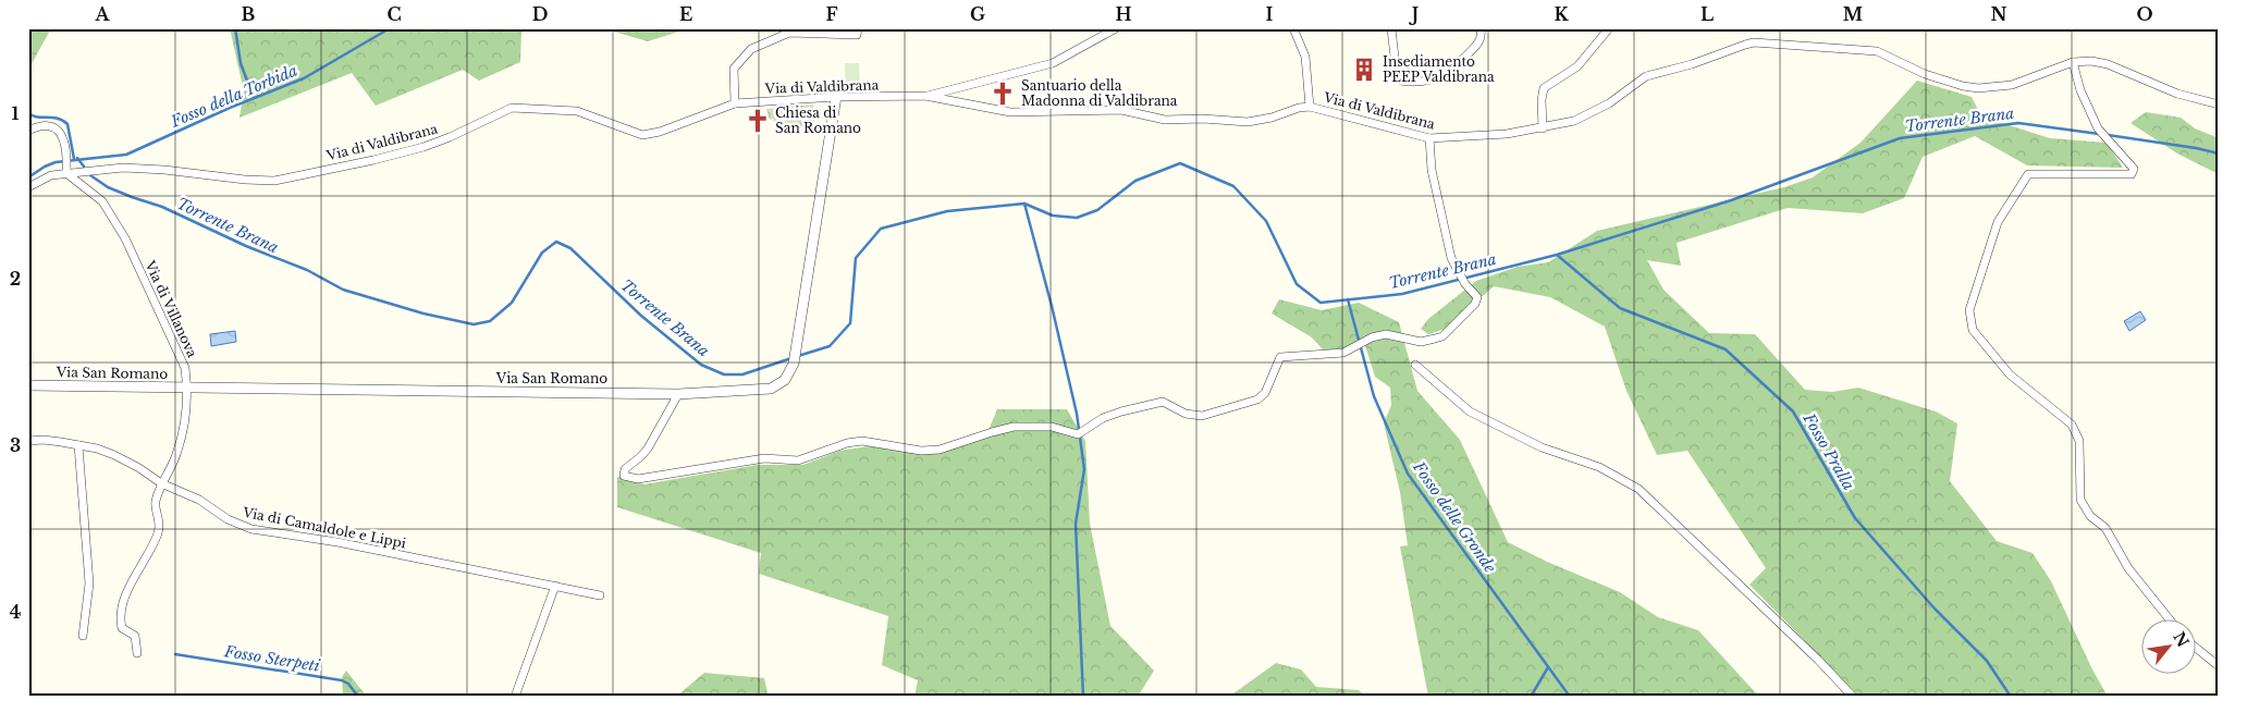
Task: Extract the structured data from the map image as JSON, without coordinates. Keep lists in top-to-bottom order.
{
  "streets": {
    "street": [
      "Via di Valdibrana",
      "Via di Villanova",
      "Via San Romano",
      "Via di Camaldole e Lippi"
    ]
  },
  "crossings": [
    ["Via di Valdibrana", "Via di Villanova"],
    ["Via di Valdibrana", "Via San Romano"],
    ["Via di Villanova", "Via San Romano"],
    ["Via di Villanova", "Via di Camaldole e Lippi"]
  ],
  "water": [
    "Fosso della Torbida",
    "Torrente Brana",
    "Fosso Pralla",
    "Fosso delle Gronde",
    "Fosso Sterpeti"
  ],
  "places": {
    "building": ["Insediamento PEEP Valdibrana"],
    "church": ["Santuario della Madonna di Valdibrana", "Chiesa di San Romano"]
  },
  "north": "top right",
  "grid": {
    "columns": [
      "A",
      "B",
      "C",
      "D",
      "E",
      "F",
      "G",
      "H",
      "I",
      "J",
      "K",
      "L",
      "M",
      "N",
      "O"
    ],
    "rows": [
      "1",
      "2",
      "3",
      "4"
    ]
  }
}
